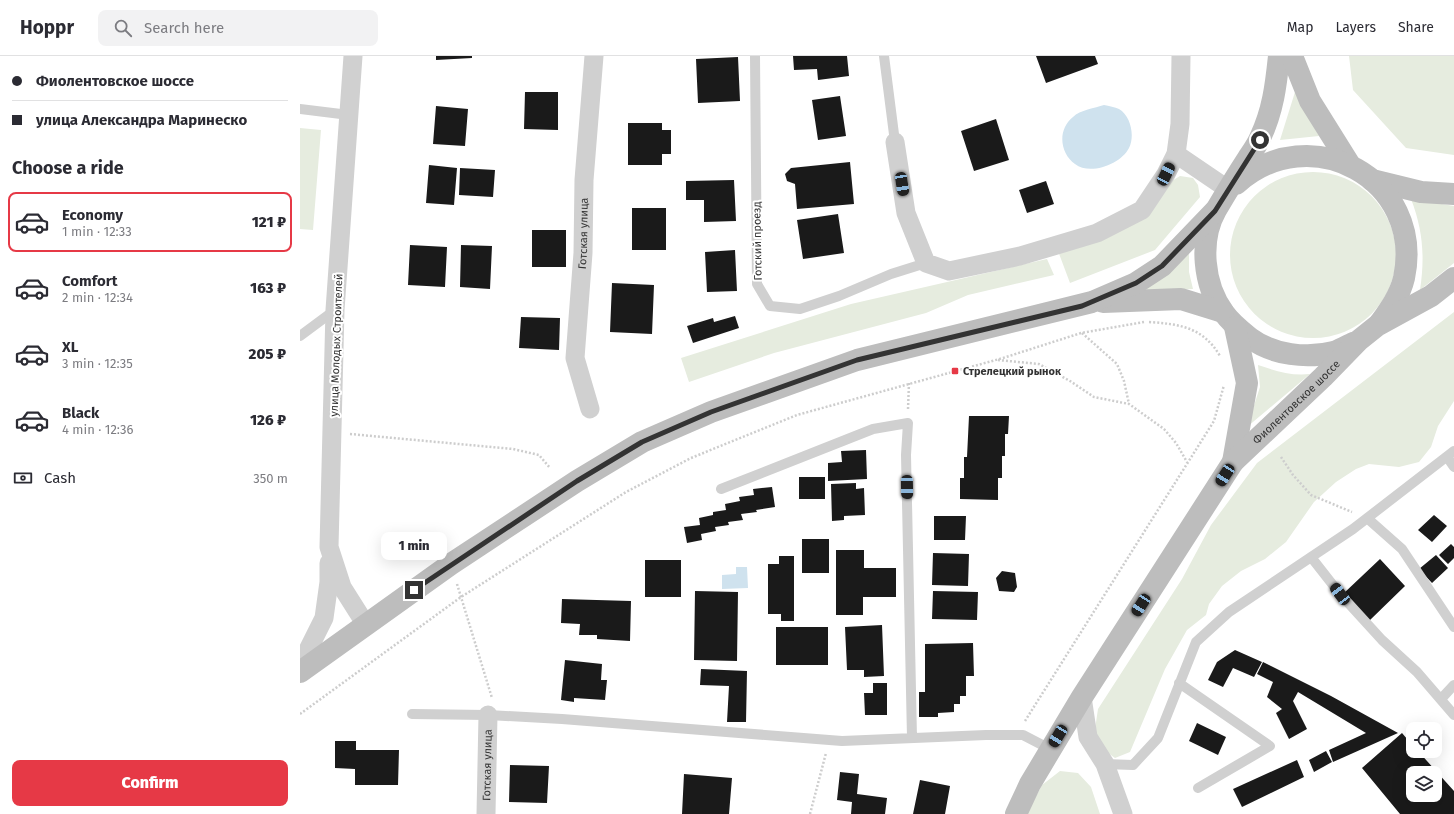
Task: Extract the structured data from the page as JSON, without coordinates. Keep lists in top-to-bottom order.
{
  "streets": {
    "main road": ["Фиолентовское шоссе"],
    "street": ["Готская улица", "улица Молодых Строителей"],
    "lane": ["Готский проезд"]
  },
  "places": {
    "transit": ["Стрелецкий рынок"]
  },
  "page": {
    "header": "Hoppr",
    "search": "Search here",
    "nav": ["Map", "Layers", "Share"],
    "banner": ["Фиолентовское шоссе", "улица Александра Маринеско"],
    "heading": "Choose a ride",
    "list": [
      {
        "name": "Economy",
        "note": "1 min · 12:33",
        "value": "121 ₽"
      },
      {
        "name": "Comfort",
        "note": "2 min · 12:34",
        "value": "163 ₽"
      },
      {
        "name": "XL",
        "note": "3 min · 12:35",
        "value": "205 ₽"
      },
      {
        "name": "Black",
        "note": "4 min · 12:36",
        "value": "126 ₽"
      }
    ],
    "pay": ["Cash", "350 m"],
    "bubble": "1 min",
    "buttons": "Confirm"
  }
}
